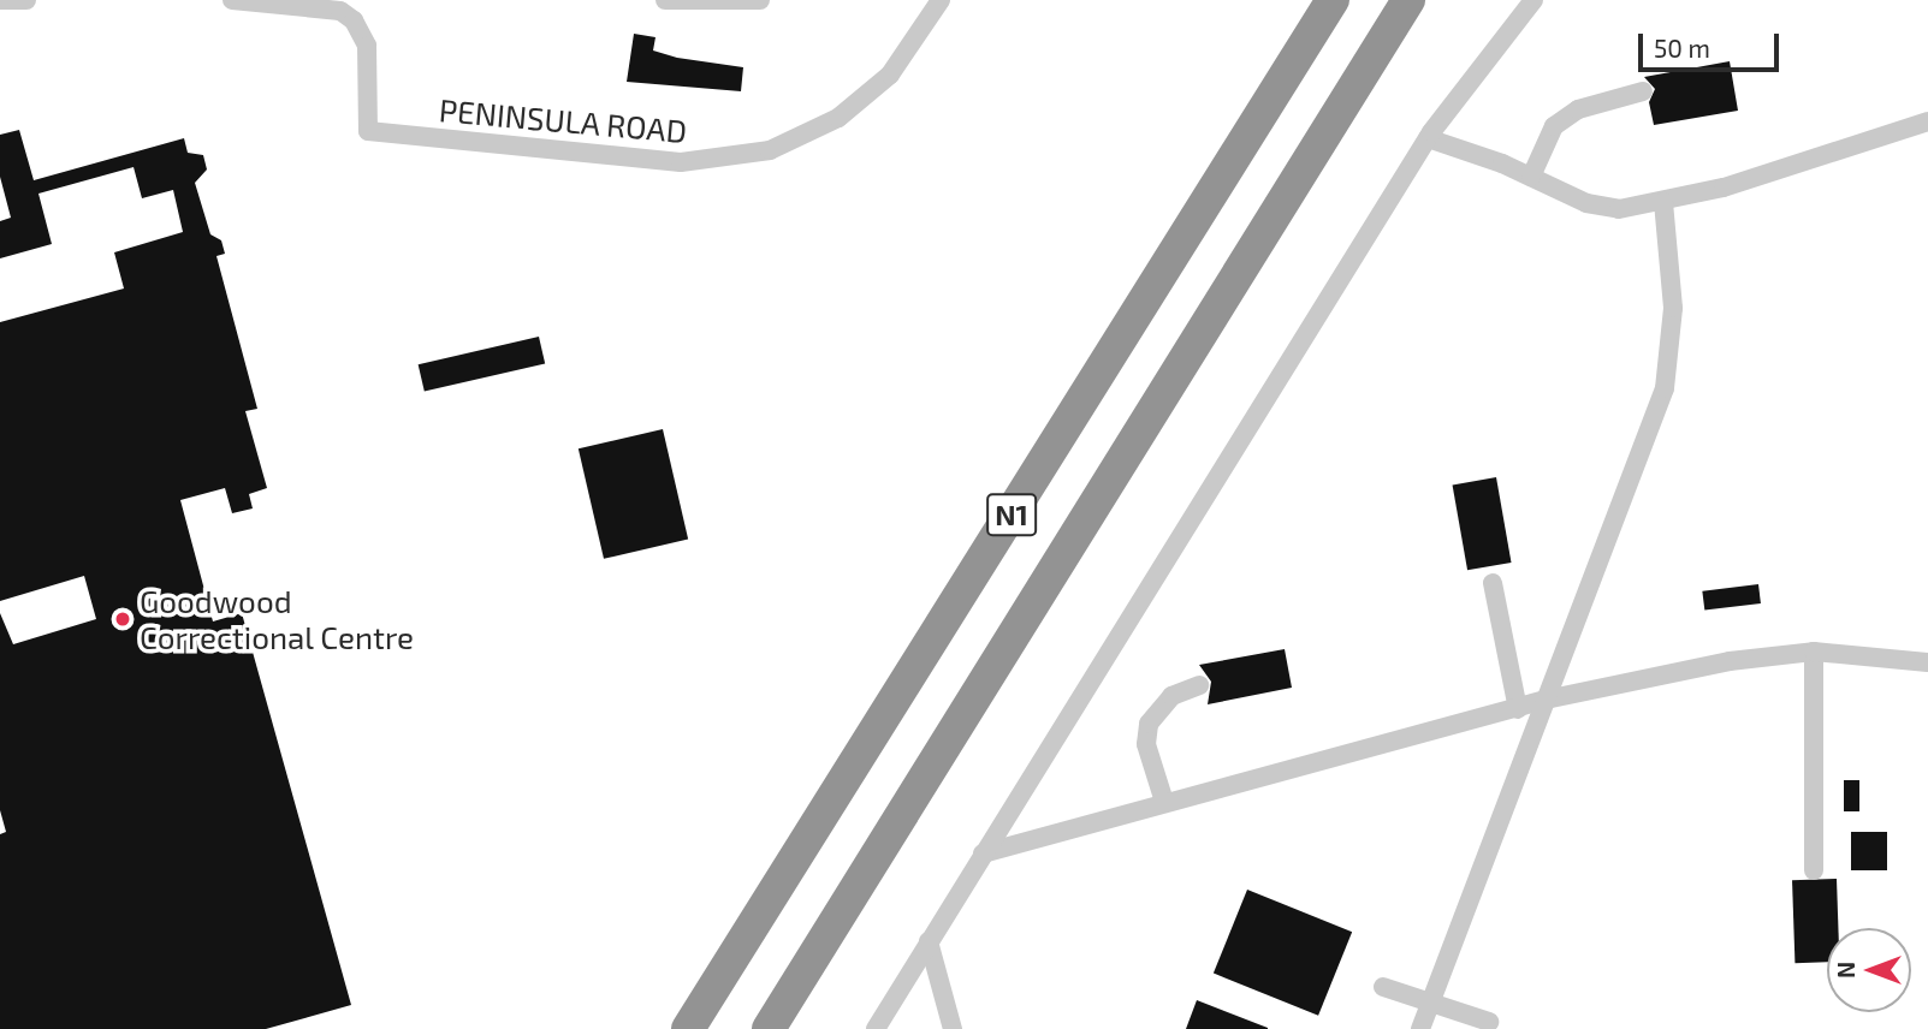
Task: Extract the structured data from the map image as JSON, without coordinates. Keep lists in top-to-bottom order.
{
  "streets": {
    "highway": ["N1"],
    "street": ["PENINSULA ROAD"]
  },
  "places": ["Goodwood Correctional Centre"],
  "scale_bar": "50 m",
  "north": "left"
}
